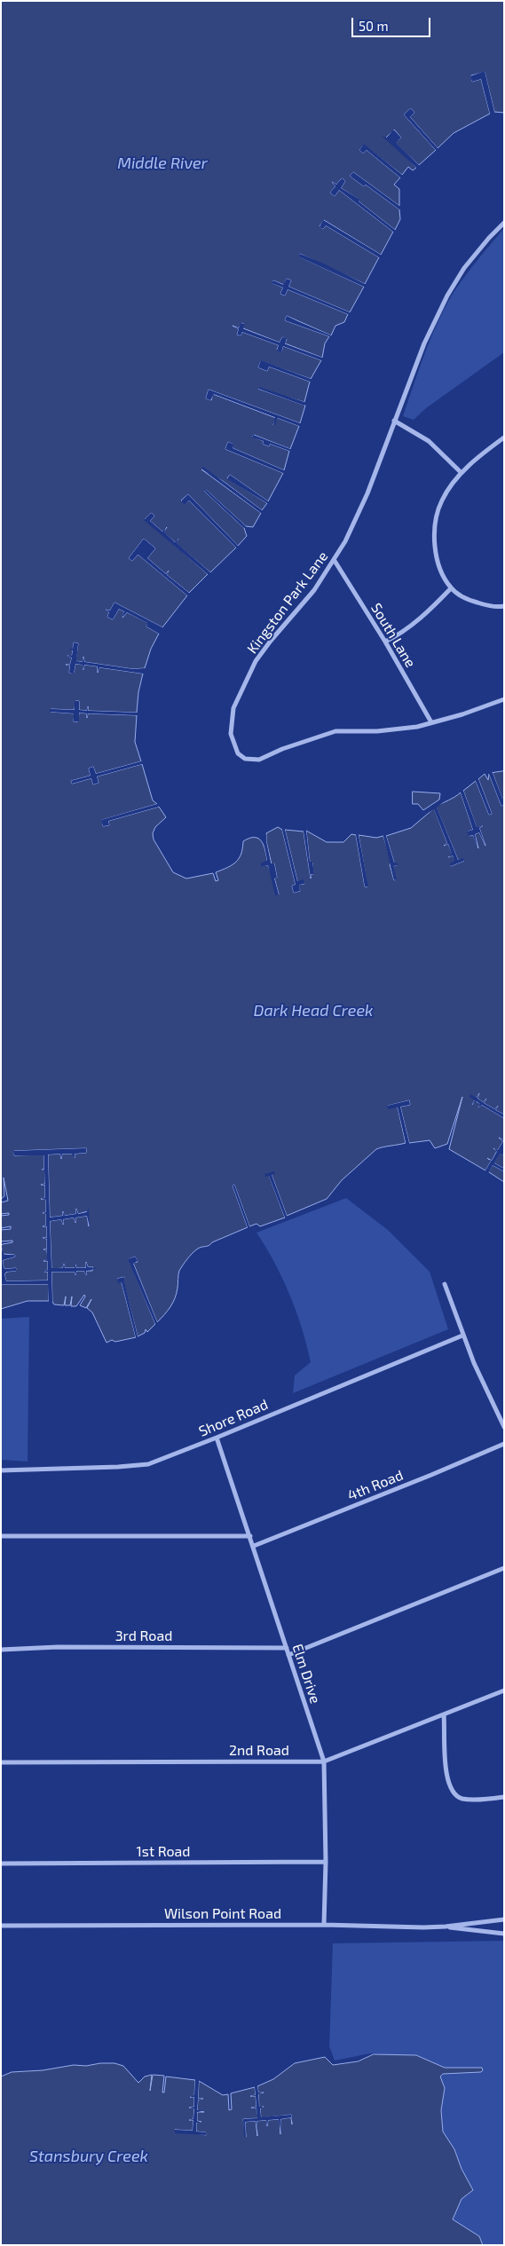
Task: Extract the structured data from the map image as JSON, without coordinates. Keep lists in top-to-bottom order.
{
  "streets": {
    "street": [
      "Kingston Park Lane",
      "South Lane",
      "Shore Road",
      "4th Road",
      "3rd Road",
      "Elm Drive",
      "2nd Road",
      "1st Road",
      "Wilson Point Road"
    ]
  },
  "crossings": [
    ["Kingston Park Lane", "South Lane"],
    ["Shore Road", "Elm Drive"],
    ["4th Road", "Elm Drive"],
    ["3rd Road", "Elm Drive"],
    ["Elm Drive", "2nd Road"],
    ["Elm Drive", "1st Road"],
    ["Elm Drive", "Wilson Point Road"]
  ],
  "water": ["Middle River", "Dark Head Creek", "Stansbury Creek"],
  "scale_bar": "50 m"
}
